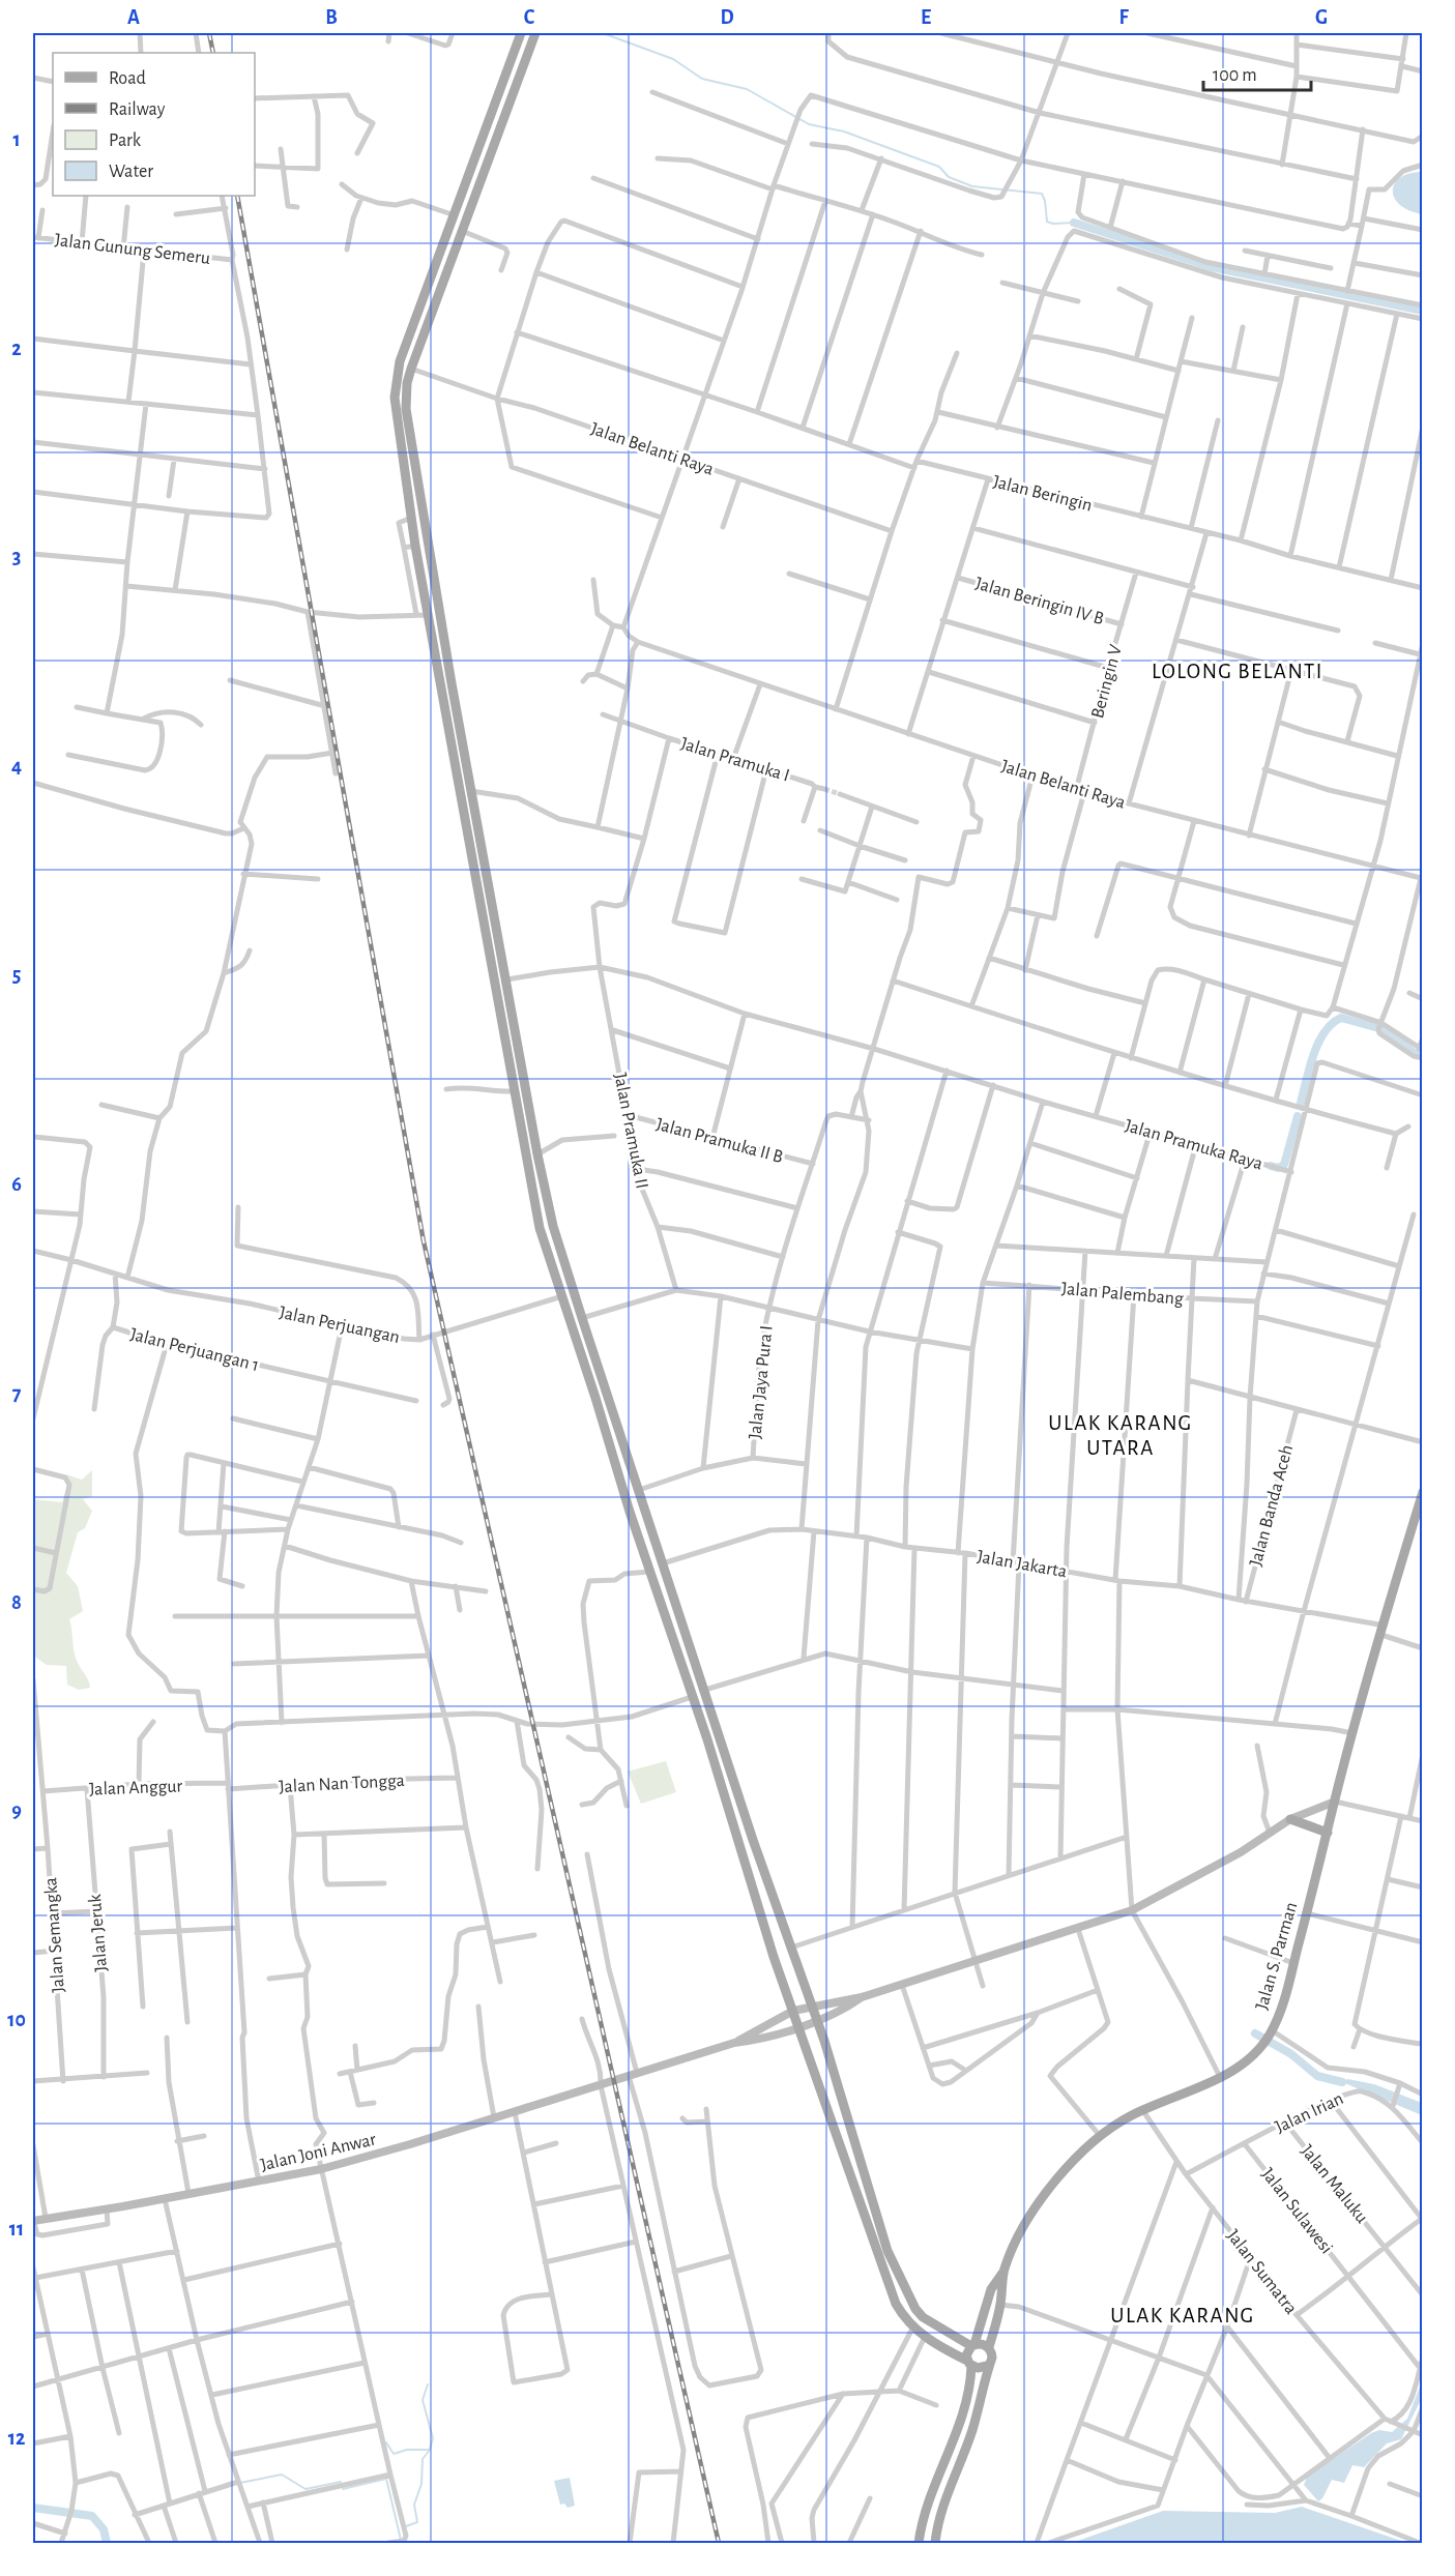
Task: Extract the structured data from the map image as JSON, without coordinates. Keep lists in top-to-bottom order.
{
  "streets": {
    "main road": ["Jalan S. Parman", "Jalan Joni Anwar"],
    "street": [
      "Jalan Gunung Semeru",
      "Jalan Belanti Raya",
      "Jalan Beringin",
      "Jalan Beringin IV B",
      "Beringin V",
      "Jalan Pramuka I",
      "Jalan Pramuka II",
      "Jalan Pramuka II B",
      "Jalan Pramuka Raya",
      "Jalan Palembang",
      "Jalan Perjuangan",
      "Jalan Perjuangan 1",
      "Jalan Jaya Pura I",
      "Jalan Banda Aceh",
      "Jalan Jakarta",
      "Jalan Nan Tongga",
      "Jalan Anggur",
      "Jalan Jeruk",
      "Jalan Semangka",
      "Jalan Irian",
      "Jalan Maluku",
      "Jalan Sulawesi",
      "Jalan Sumatra"
    ]
  },
  "crossings": [
    ["Jalan Belanti Raya", "Beringin V"],
    ["Jalan Beringin IV B", "Beringin V"],
    ["Jalan Pramuka II", "Jalan Pramuka II B"],
    ["Jalan Pramuka II", "Jalan Pramuka Raya"],
    ["Jalan Pramuka II B", "Jalan Jaya Pura I"],
    ["Jalan Palembang", "Jalan Jakarta"],
    ["Jalan Perjuangan", "Jalan Perjuangan 1"],
    ["Jalan Banda Aceh", "Jalan Jakarta"],
    ["Jalan Jakarta", "Jalan S. Parman"],
    ["Jalan Nan Tongga", "Jalan Anggur"],
    ["Jalan Anggur", "Jalan Jeruk"],
    ["Jalan Anggur", "Jalan Semangka"],
    ["Jalan S. Parman", "Jalan Sumatra"],
    ["Jalan Irian", "Jalan Maluku"],
    ["Jalan Irian", "Jalan Sulawesi"],
    ["Jalan Irian", "Jalan Sumatra"]
  ],
  "districts": ["LOLONG BELANTI", "ULAK KARANG UTARA", "ULAK KARANG"],
  "legend": [
    "Road",
    "Railway",
    "Park",
    "Water"
  ],
  "scale_bar": "100 m",
  "grid": {
    "columns": [
      "A",
      "B",
      "C",
      "D",
      "E",
      "F",
      "G"
    ],
    "rows": [
      "1",
      "2",
      "3",
      "4",
      "5",
      "6",
      "7",
      "8",
      "9",
      "10",
      "11",
      "12"
    ]
  }
}
